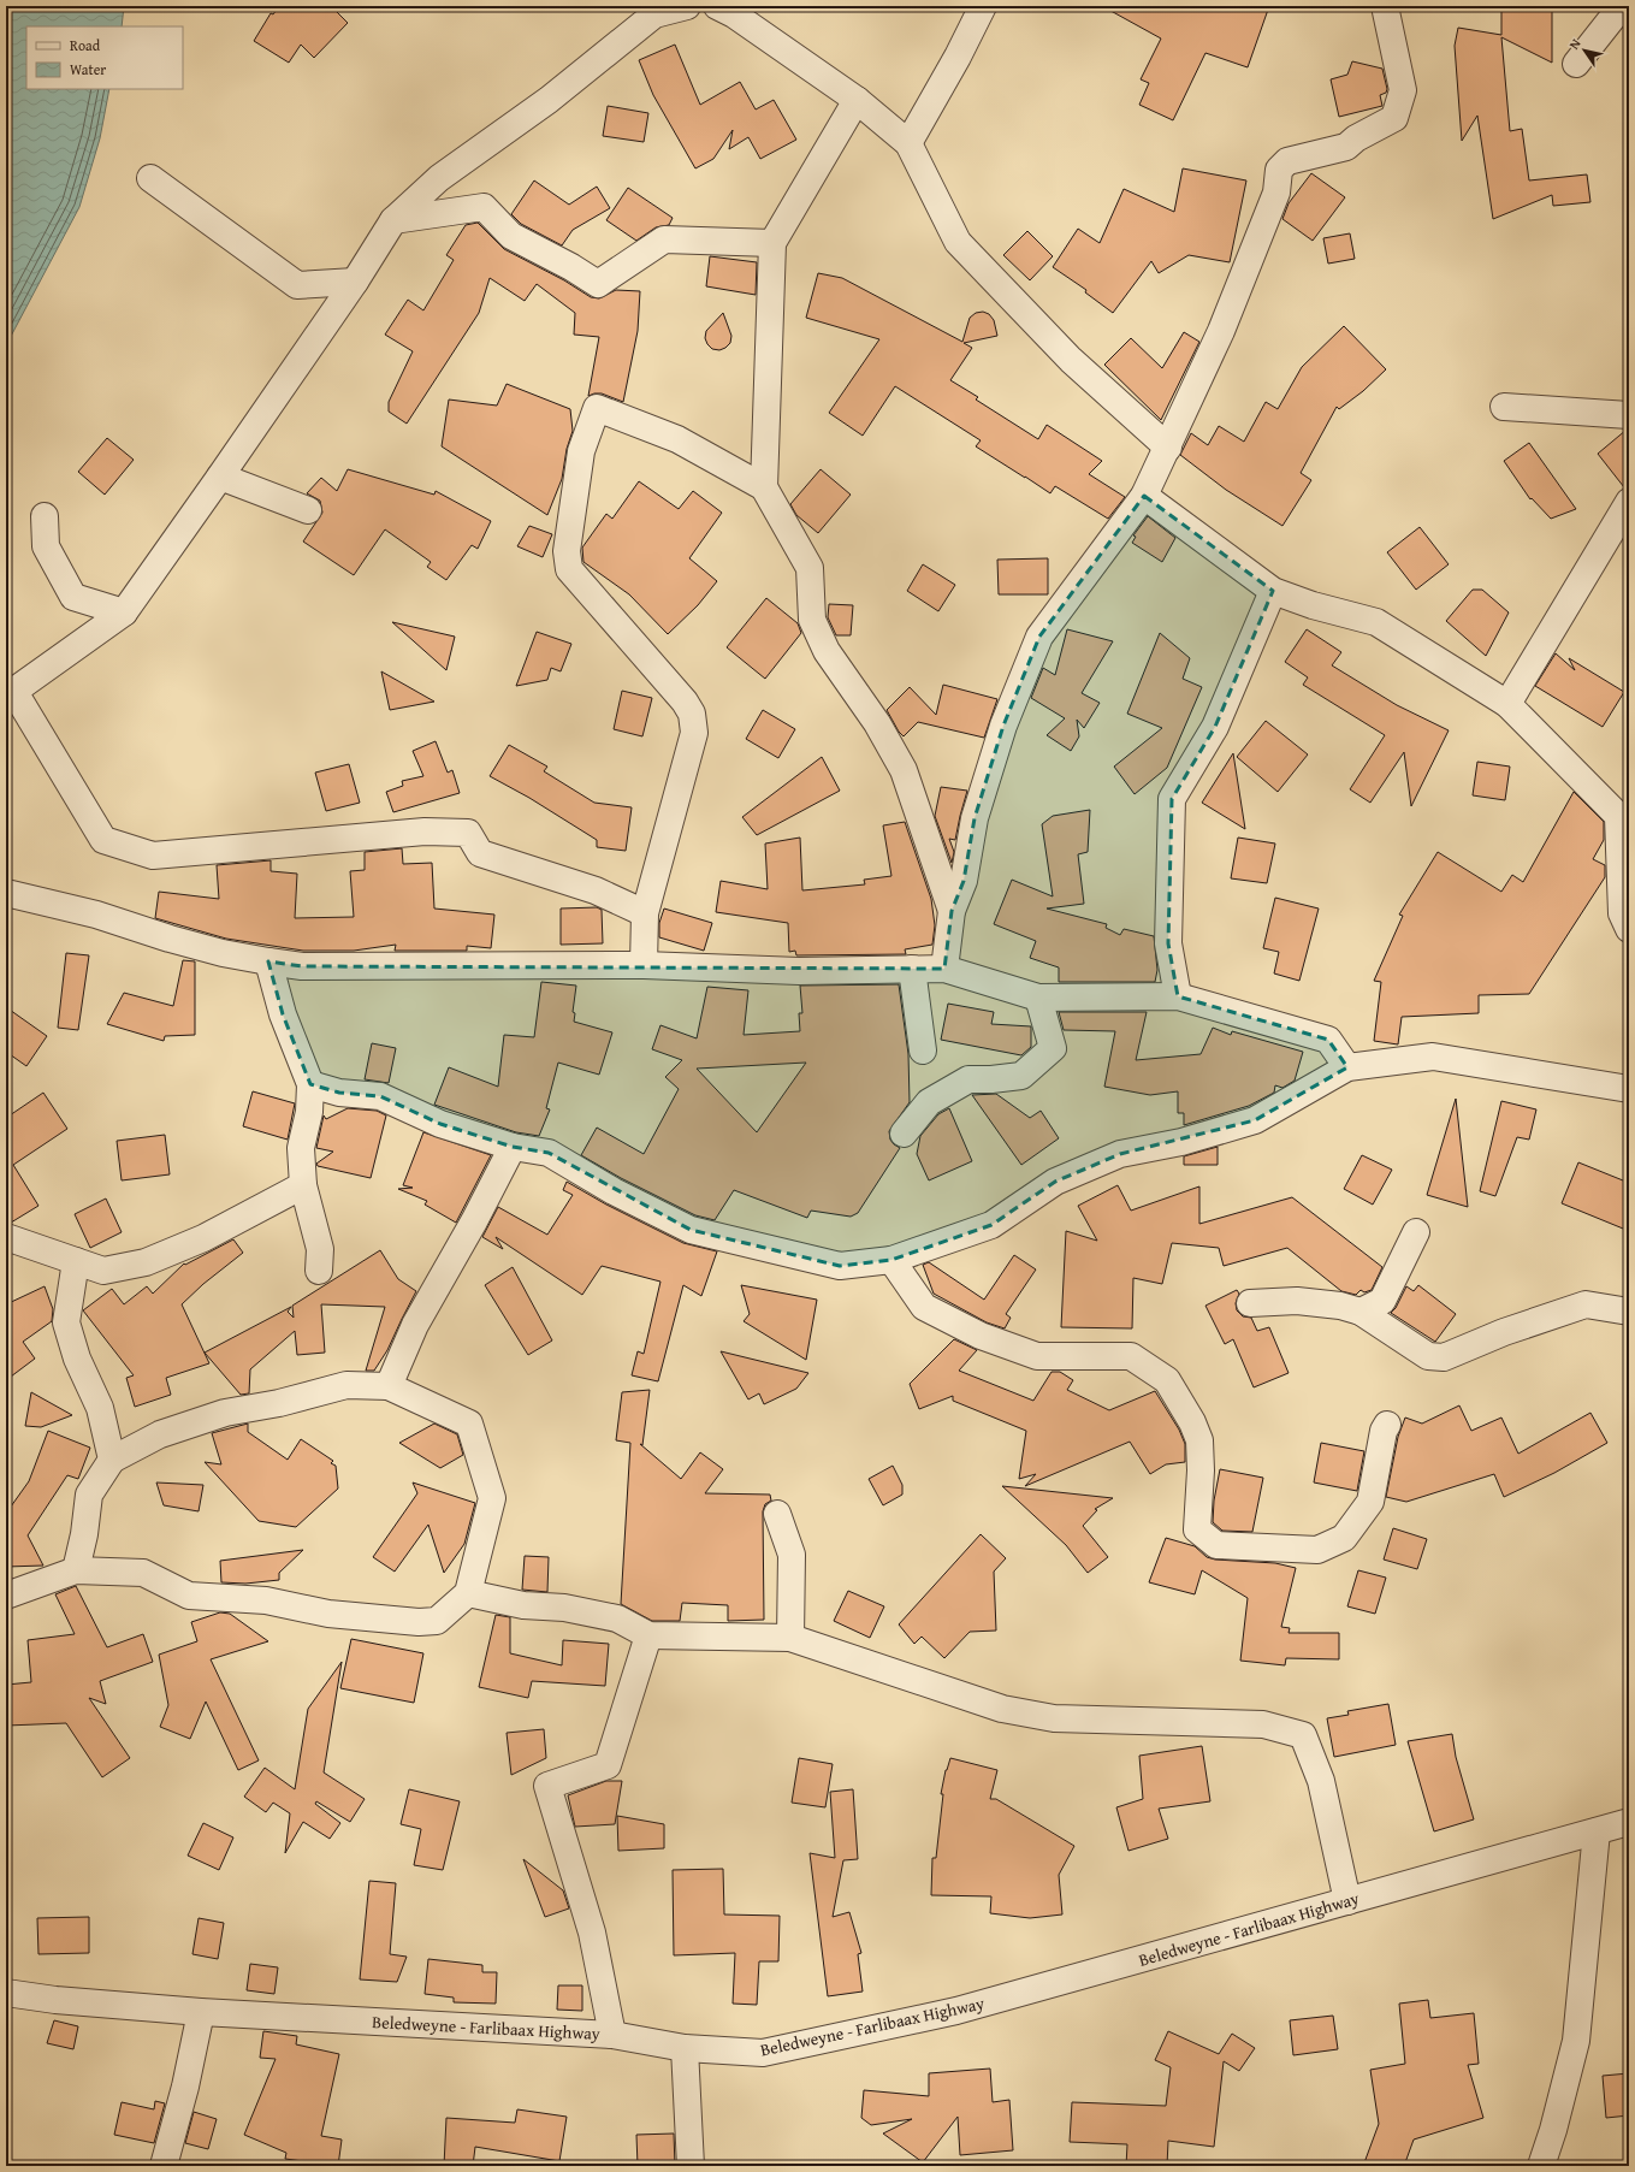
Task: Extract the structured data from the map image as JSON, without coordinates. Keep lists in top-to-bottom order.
{
  "streets": {
    "street": ["Beledweyne - Farlibaax Highway"]
  },
  "legend": ["Road", "Water"],
  "north": "top left"
}
